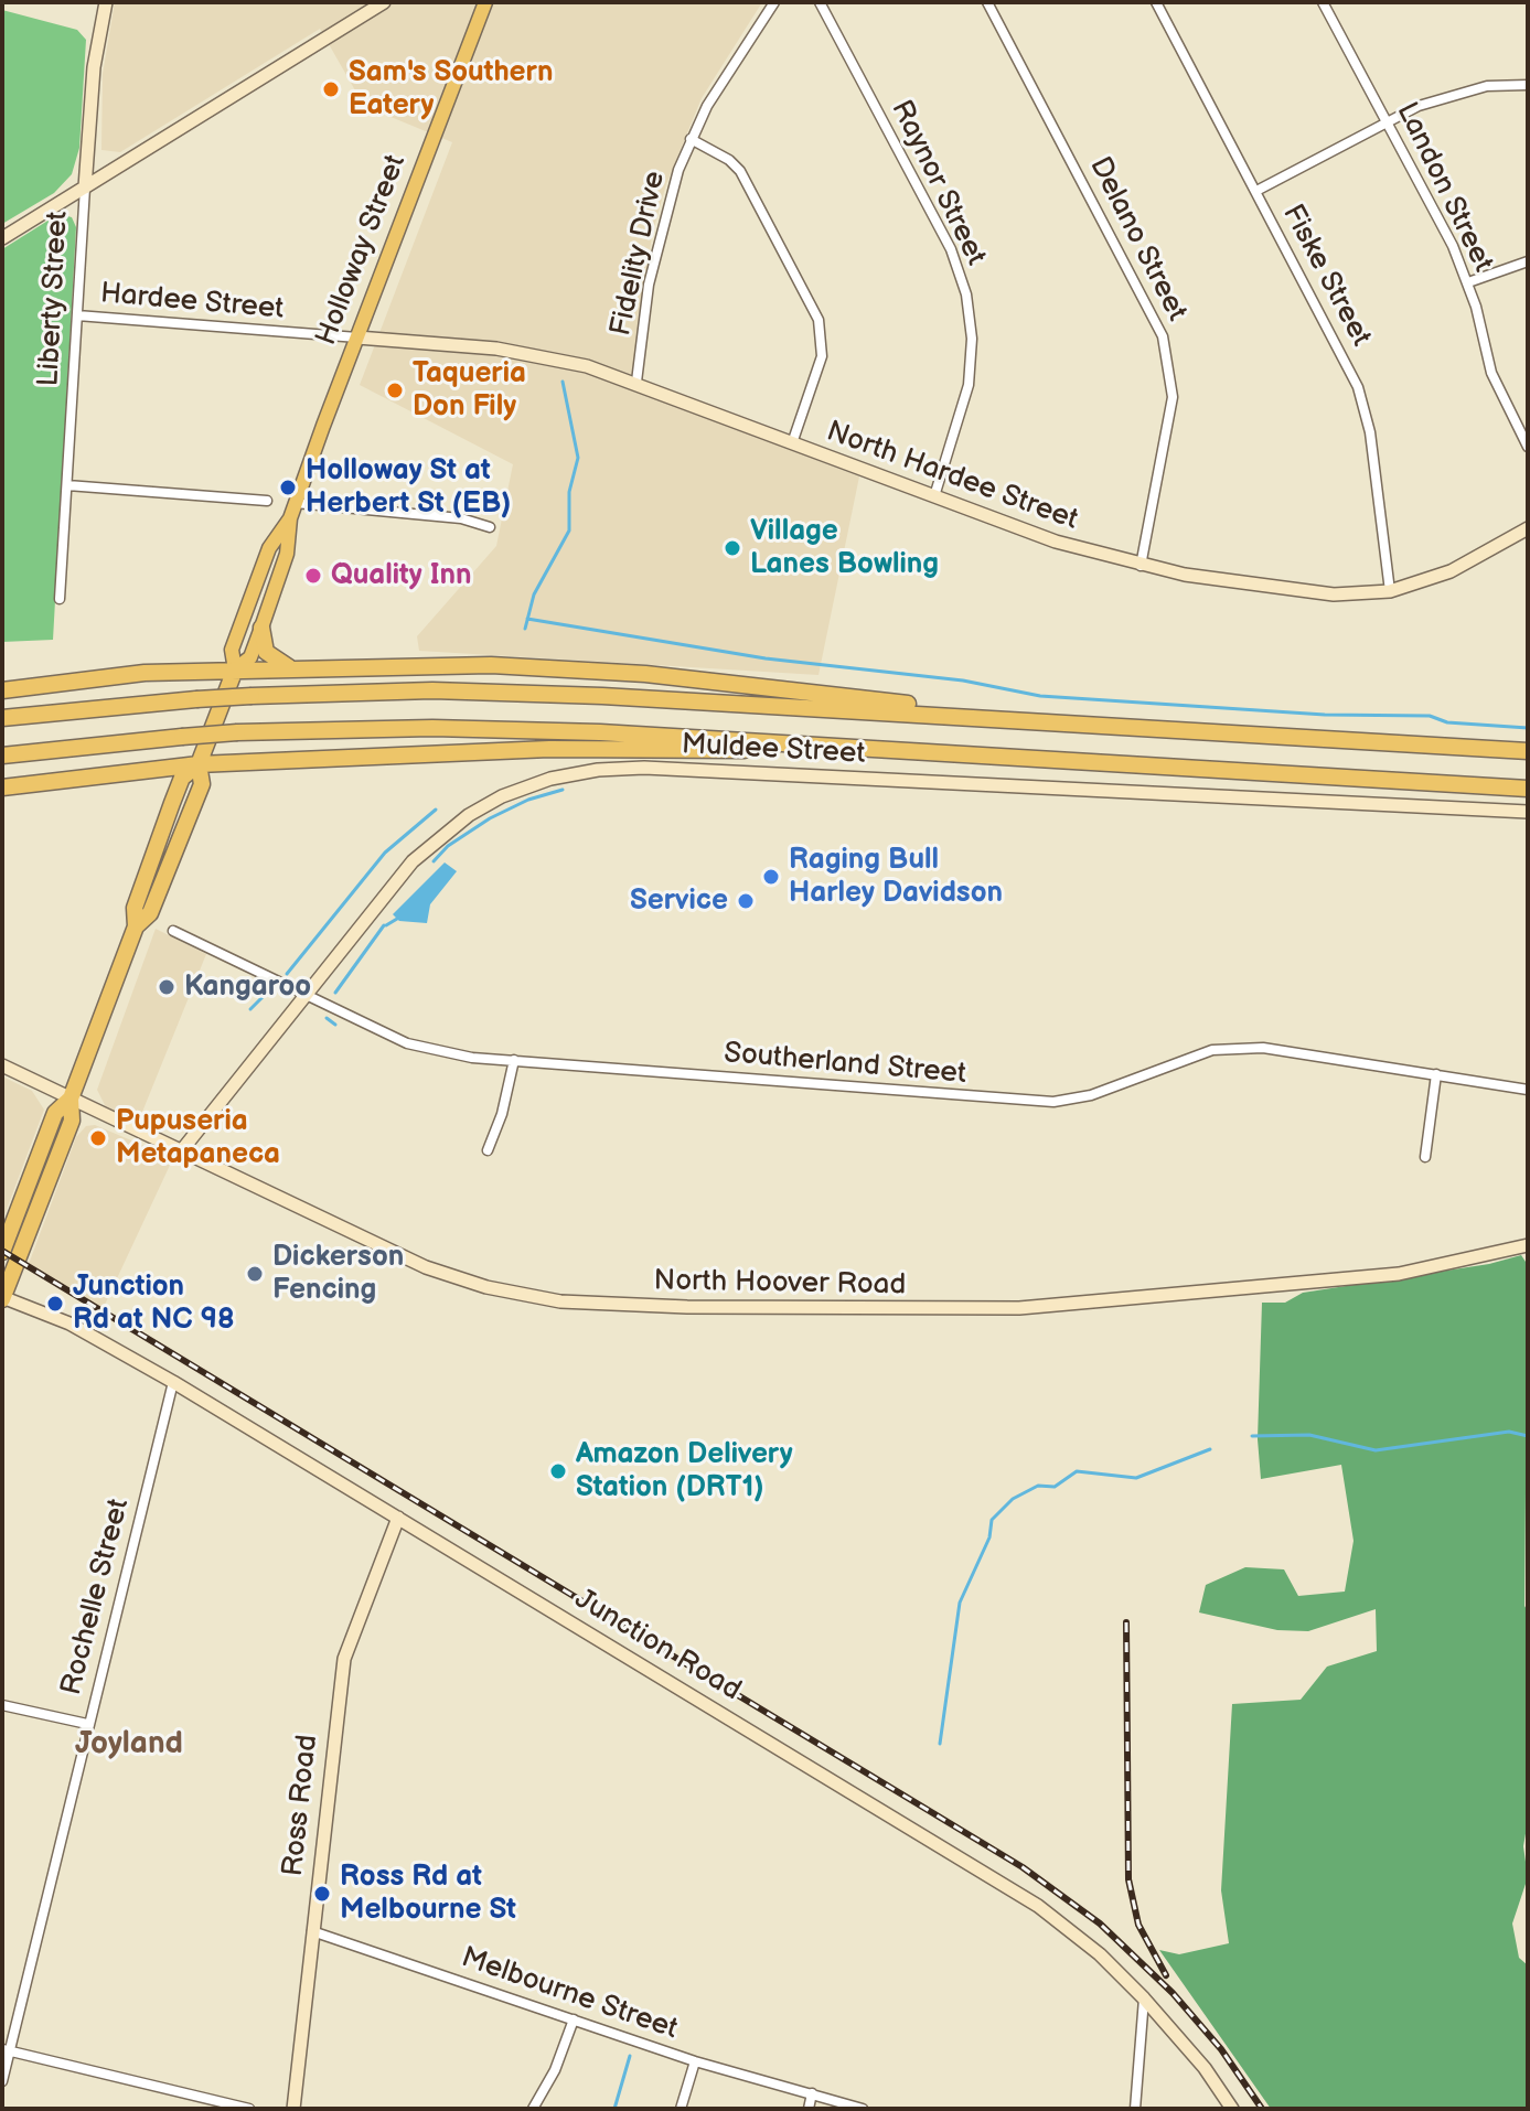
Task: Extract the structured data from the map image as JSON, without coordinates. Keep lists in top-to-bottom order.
{
  "streets": {
    "highway": ["Holloway Street"],
    "street": [
      "Raynor Street",
      "Landon Street",
      "Delano Street",
      "Fidelity Drive",
      "Fiske Street",
      "Liberty Street",
      "Hardee Street",
      "North Hardee Street",
      "Muldee Street",
      "Southerland Street",
      "North Hoover Road",
      "Rochelle Street",
      "Junction Road",
      "Ross Road",
      "Melbourne Street"
    ]
  },
  "crossings": [
    ["Raynor Street", "North Hardee Street"],
    ["Delano Street", "North Hardee Street"],
    ["Holloway Street", "Hardee Street"],
    ["Holloway Street", "North Hardee Street"],
    ["Holloway Street", "North Hoover Road"],
    ["Holloway Street", "Junction Road"],
    ["Fidelity Drive", "North Hardee Street"],
    ["Fiske Street", "North Hardee Street"],
    ["Liberty Street", "Hardee Street"],
    ["Hardee Street", "North Hardee Street"],
    ["Muldee Street", "Southerland Street"],
    ["Muldee Street", "North Hoover Road"],
    ["Rochelle Street", "Junction Road"],
    ["Junction Road", "Ross Road"],
    ["Ross Road", "Melbourne Street"]
  ],
  "districts": ["Joyland"],
  "places": [
    "Sam's Southern Eatery",
    "Taqueria Don Fily",
    "Holloway St at Herbert St (EB)",
    "Village Lanes Bowling",
    "Quality Inn",
    "Raging Bull Harley Davidson",
    "Service",
    "Kangaroo",
    "Pupuseria Metapaneca",
    "Dickerson Fencing",
    "Junction Rd at NC 98",
    "Amazon Delivery Station (DRT1)",
    "Ross Rd at Melbourne St"
  ]
}
